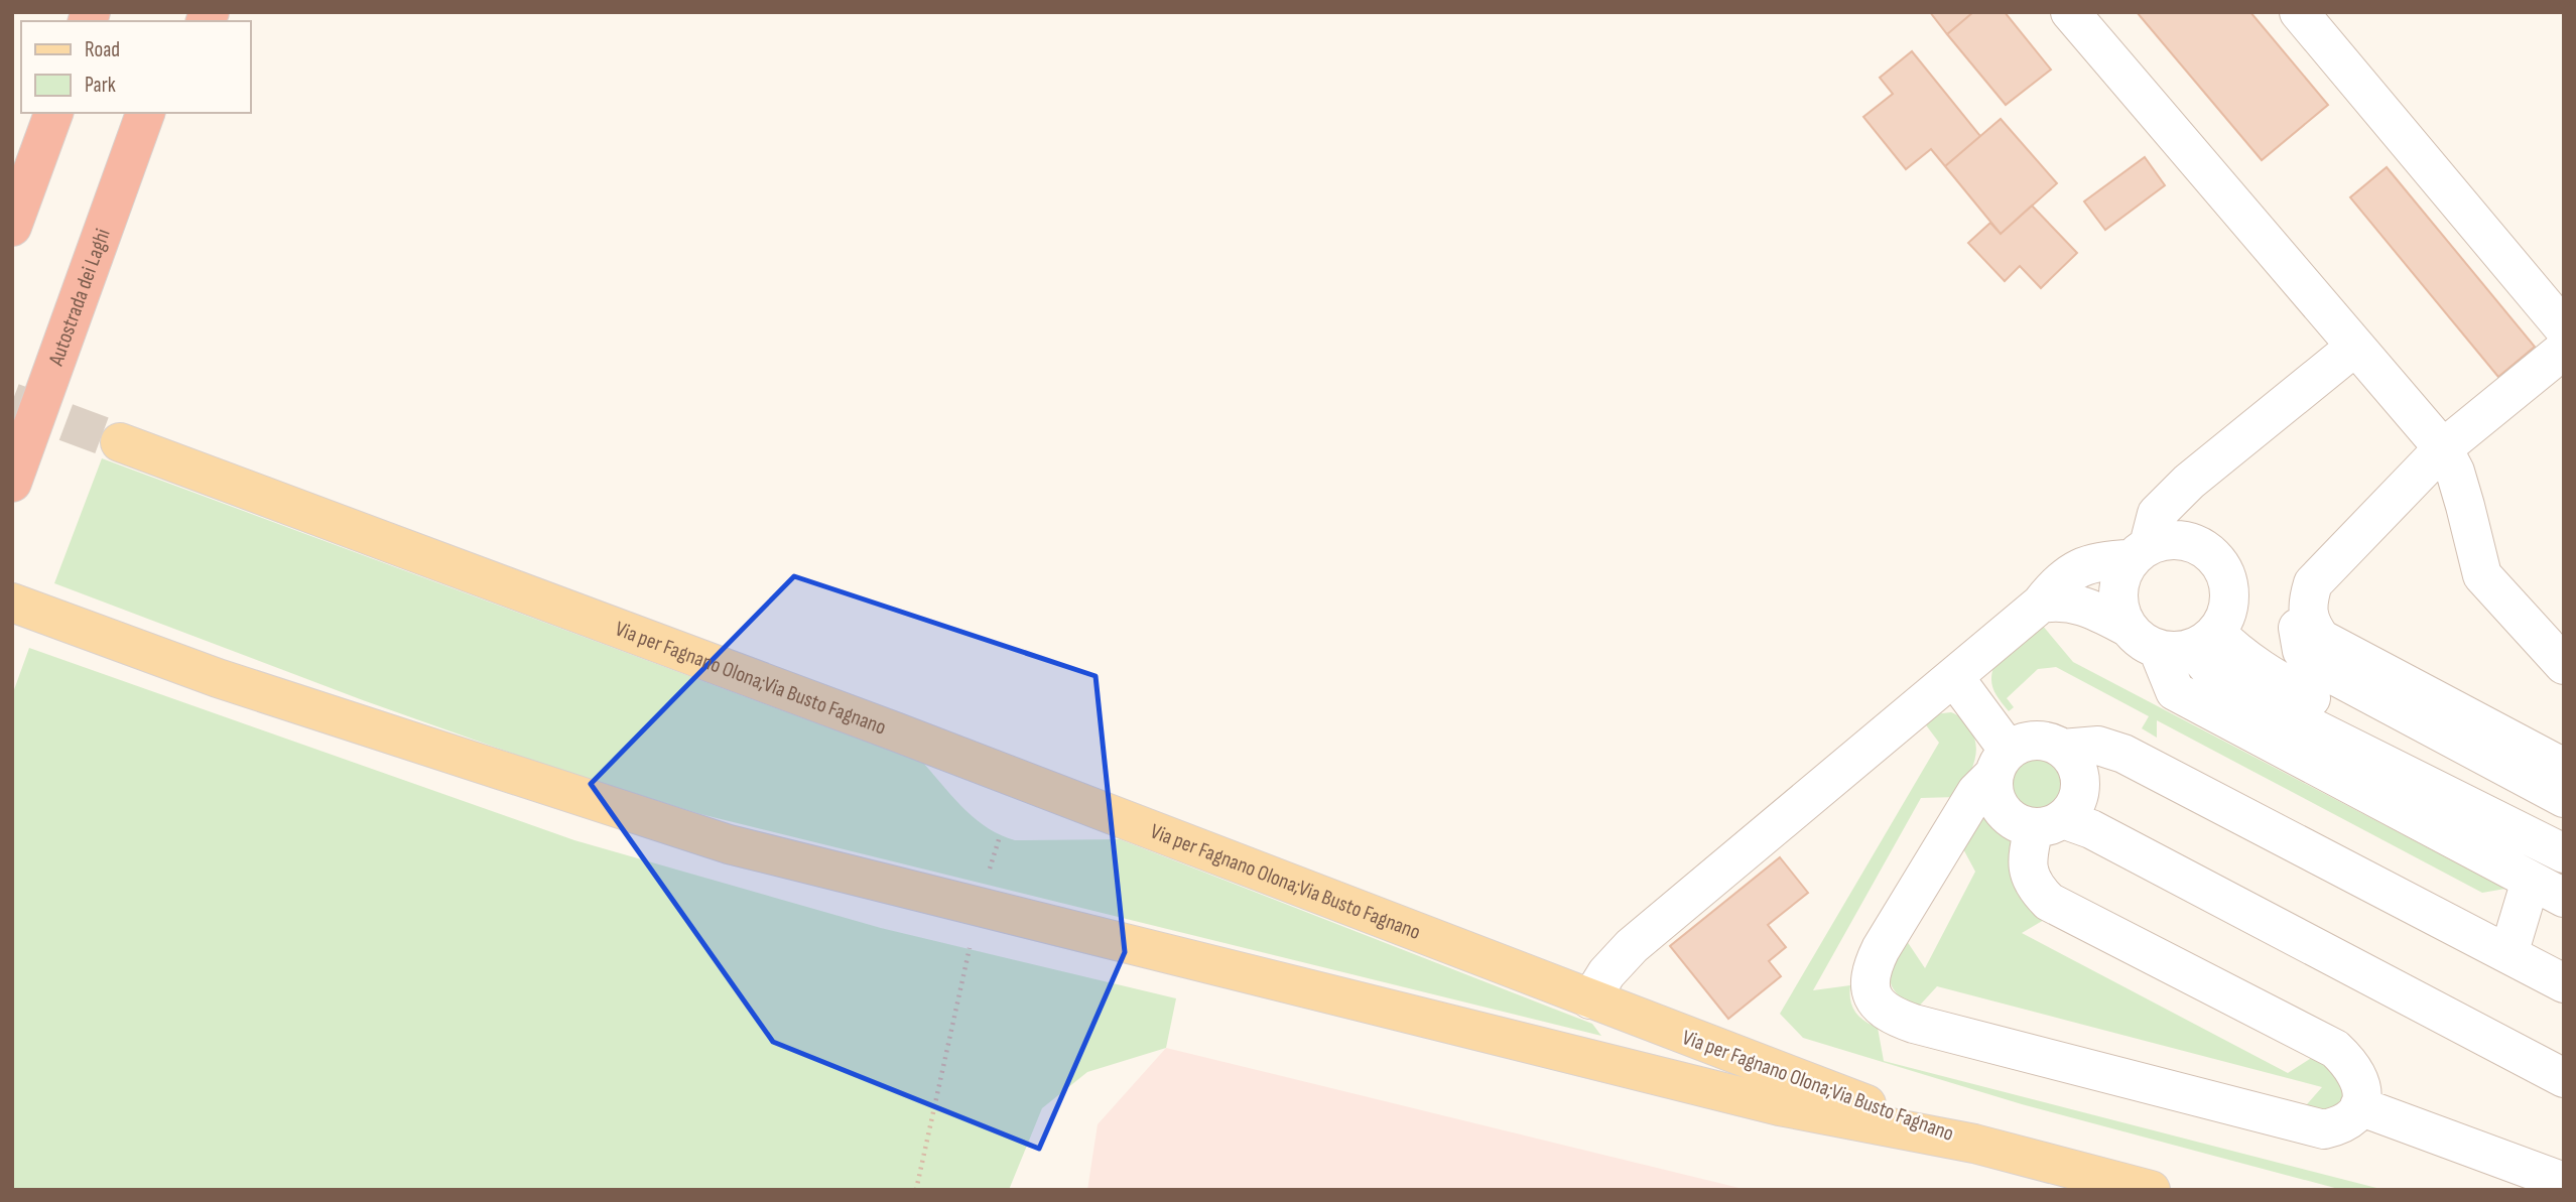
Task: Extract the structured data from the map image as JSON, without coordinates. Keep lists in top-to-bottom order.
{
  "streets": {
    "highway": ["Autostrada dei Laghi"],
    "main road": ["Via per Fagnano Olona;Via Busto Fagnano"]
  },
  "legend": ["Road", "Park"]
}
